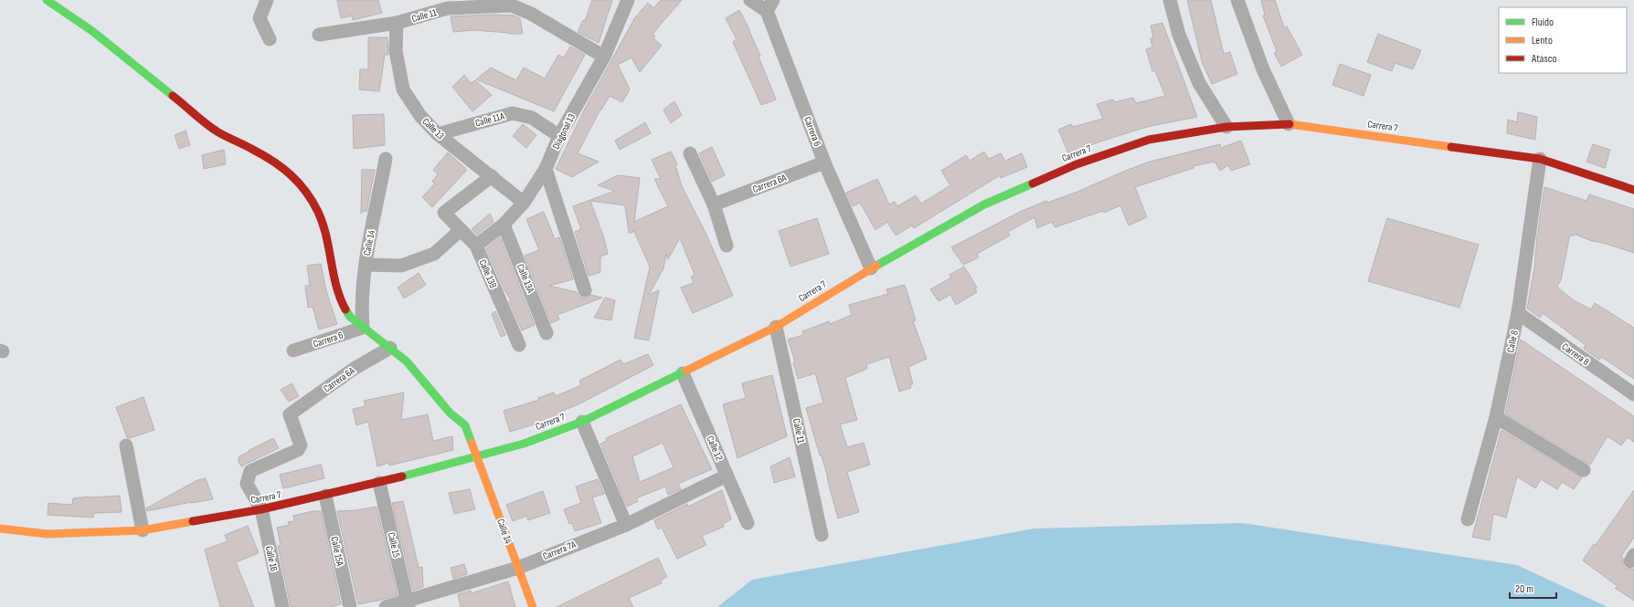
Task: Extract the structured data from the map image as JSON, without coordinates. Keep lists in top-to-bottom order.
{
  "streets": {
    "main road": ["Carrera 7", "Calle 14"],
    "street": [
      "Calle 11",
      "Calle 11A",
      "Calle 13",
      "Diagonal 13",
      "Carrera 6",
      "Carrera 6A",
      "Calle 13B",
      "Calle 13A",
      "Calle 8",
      "Carrera 8",
      "Calle 12",
      "Calle 15",
      "Carrera 7A",
      "Calle 15A",
      "Calle 16"
    ]
  },
  "crossings": [
    ["Calle 11", "Carrera 7"],
    ["Calle 11", "Calle 13"],
    ["Calle 11", "Diagonal 13"],
    ["Calle 11A", "Calle 13"],
    ["Calle 11A", "Diagonal 13"],
    ["Carrera 7", "Carrera 6"],
    ["Carrera 7", "Calle 14"],
    ["Carrera 7", "Calle 8"],
    ["Carrera 7", "Calle 12"],
    ["Carrera 7", "Calle 15"],
    ["Carrera 7", "Calle 15A"],
    ["Carrera 7", "Calle 16"],
    ["Calle 13", "Diagonal 13"],
    ["Calle 13", "Calle 13B"],
    ["Diagonal 13", "Calle 13B"],
    ["Diagonal 13", "Calle 13A"],
    ["Carrera 6", "Carrera 6A"],
    ["Carrera 6", "Calle 14"],
    ["Carrera 6A", "Calle 14"],
    ["Carrera 6A", "Calle 16"],
    ["Calle 14", "Carrera 7A"],
    ["Calle 8", "Carrera 8"],
    ["Calle 12", "Carrera 7A"],
    ["Calle 15", "Carrera 7A"]
  ],
  "legend": ["Fluido", "Lento", "Atasco"],
  "scale_bar": "20 m"
}
